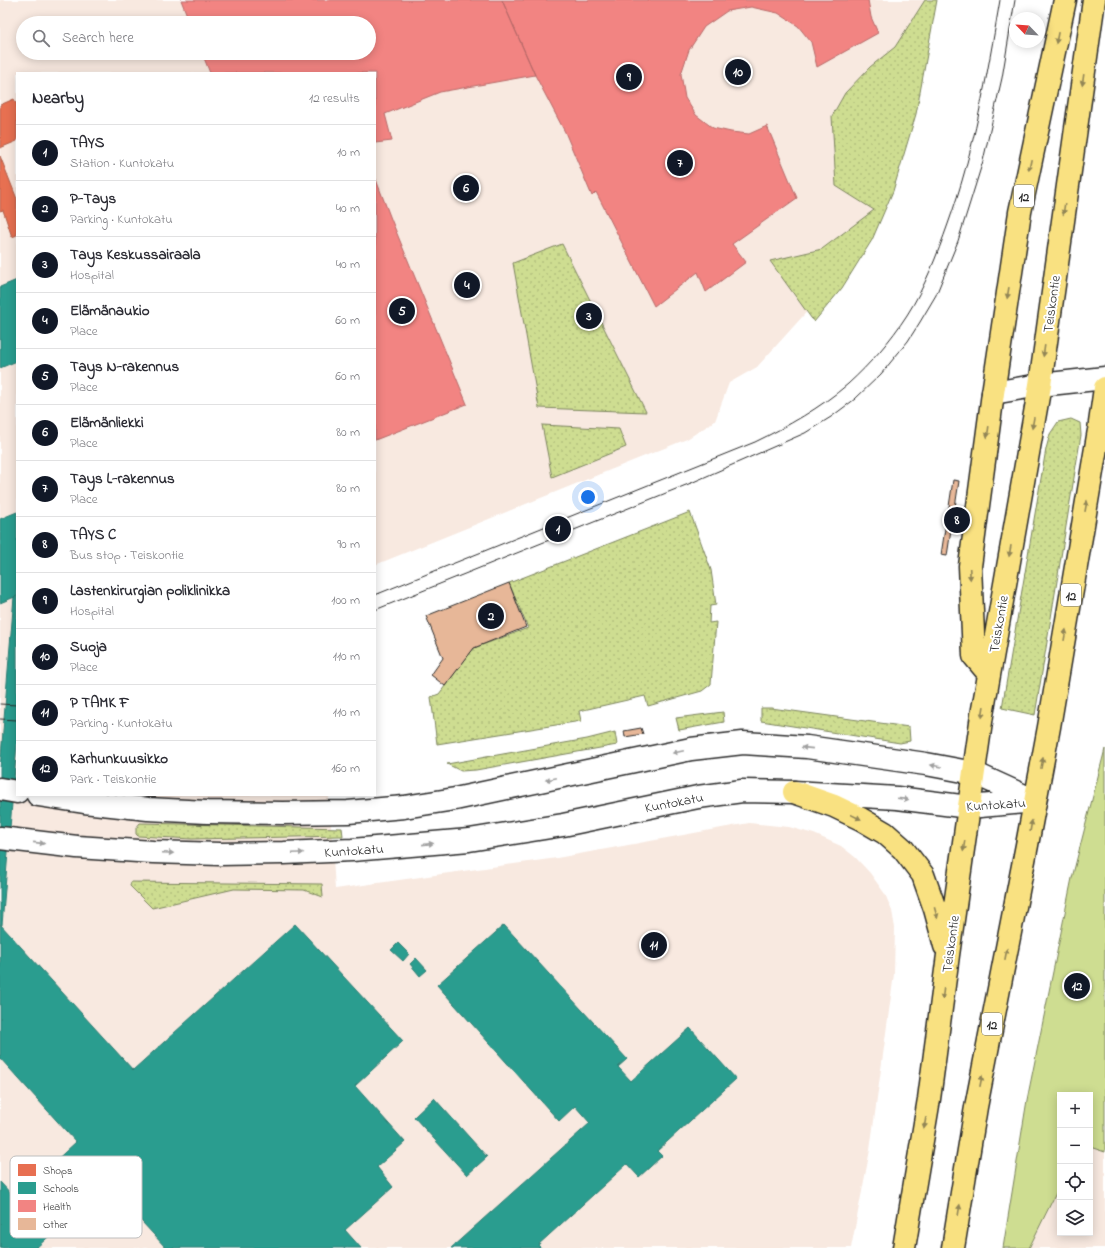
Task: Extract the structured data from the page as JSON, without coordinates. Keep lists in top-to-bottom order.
{
  "streets": {
    "highway": ["12", "Teiskontie"],
    "street": ["Kuntokatu"]
  },
  "crossings": [
    ["12", "Teiskontie"],
    ["12", "Kuntokatu"],
    ["Teiskontie", "Kuntokatu"]
  ],
  "legend": [
    "Shops",
    "Schools",
    "Health",
    "Other"
  ],
  "north": "top left",
  "page": {
    "search": "Search here",
    "pins": [
      "10",
      "9",
      "7",
      "6",
      "4",
      "5",
      "3",
      "8",
      "1",
      "2",
      "11",
      "12"
    ],
    "heading": ["Nearby", "12 results"],
    "list": [
      {
        "mark": "1",
        "name": "TAYS",
        "note": "Station · Kuntokatu",
        "value": "10 m"
      },
      {
        "mark": "2",
        "name": "P-Tays",
        "note": "Parking · Kuntokatu",
        "value": "40 m"
      },
      {
        "mark": "3",
        "name": "Tays Keskussairaala",
        "note": "Hospital",
        "value": "40 m"
      },
      {
        "mark": "4",
        "name": "Elämänaukio",
        "note": "Place",
        "value": "60 m"
      },
      {
        "mark": "5",
        "name": "Tays N-rakennus",
        "note": "Place",
        "value": "60 m"
      },
      {
        "mark": "6",
        "name": "Elämänliekki",
        "note": "Place",
        "value": "80 m"
      },
      {
        "mark": "7",
        "name": "Tays L-rakennus",
        "note": "Place",
        "value": "80 m"
      },
      {
        "mark": "8",
        "name": "TAYS C",
        "note": "Bus stop · Teiskontie",
        "value": "90 m"
      },
      {
        "mark": "9",
        "name": "Lastenkirurgian poliklinikka",
        "note": "Hospital",
        "value": "100 m"
      },
      {
        "mark": "10",
        "name": "Suoja",
        "note": "Place",
        "value": "110 m"
      },
      {
        "mark": "11",
        "name": "P TAMK F",
        "note": "Parking · Kuntokatu",
        "value": "110 m"
      },
      {
        "mark": "12",
        "name": "Karhunkuusikko",
        "note": "Park · Teiskontie",
        "value": "160 m"
      }
    ],
    "map_buttons": ["+", "−"]
  }
}
